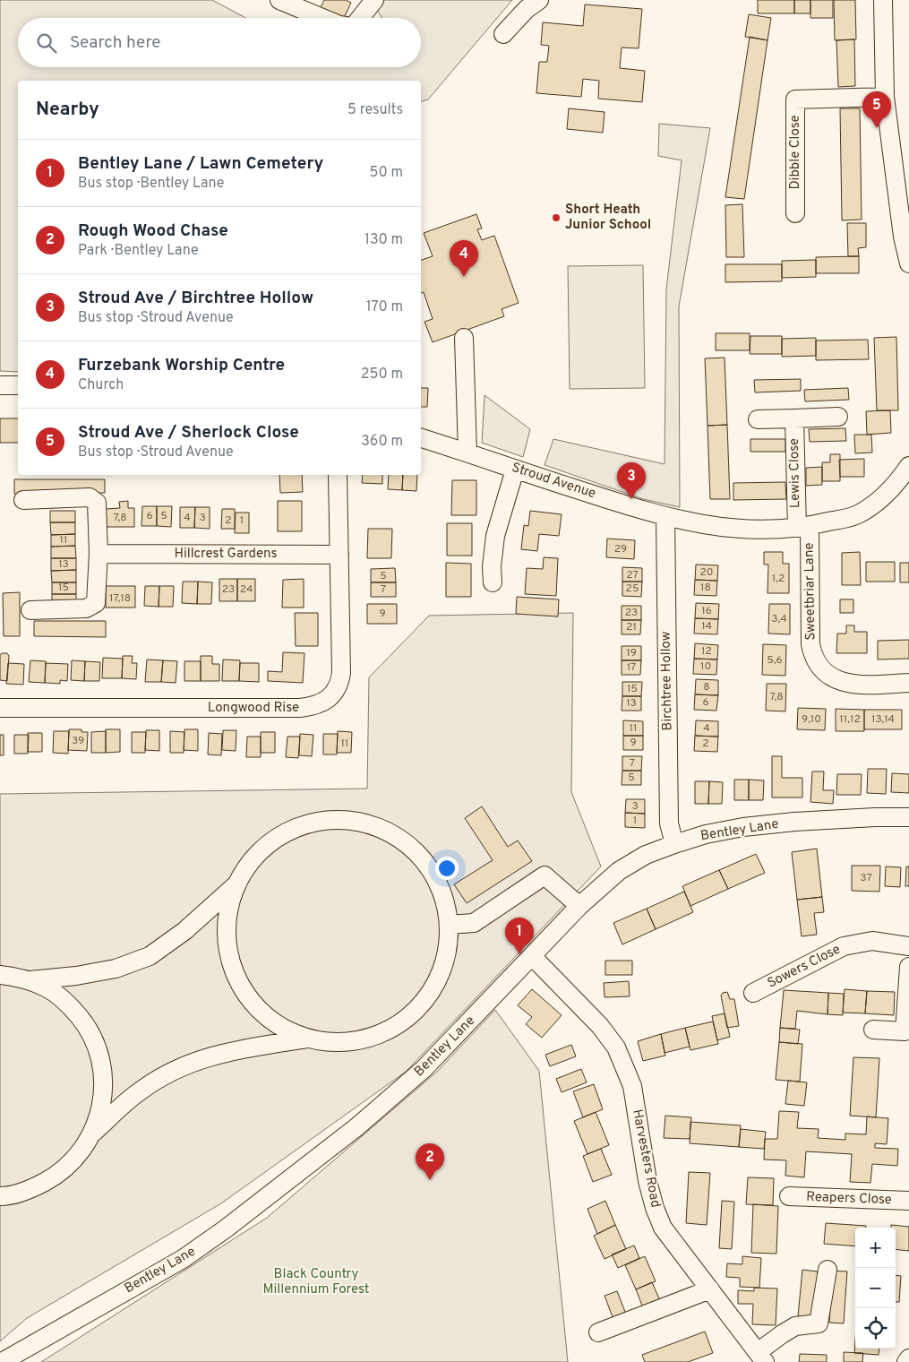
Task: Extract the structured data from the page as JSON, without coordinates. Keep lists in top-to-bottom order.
{
  "streets": {
    "street": [
      "Dibble Close",
      "Lewis Close",
      "Stroud Avenue",
      "Hillcrest Gardens",
      "Sweetbriar Lane",
      "Birchtree Hollow",
      "Longwood Rise",
      "Bentley Lane",
      "Sowers Close",
      "Harvesters Road",
      "Reapers Close"
    ]
  },
  "crossings": [
    ["Lewis Close", "Stroud Avenue"],
    ["Lewis Close", "Sweetbriar Lane"],
    ["Stroud Avenue", "Sweetbriar Lane"],
    ["Stroud Avenue", "Birchtree Hollow"],
    ["Hillcrest Gardens", "Longwood Rise"],
    ["Birchtree Hollow", "Bentley Lane"],
    ["Bentley Lane", "Harvesters Road"]
  ],
  "parks": ["Black Country Millennium Forest"],
  "places": ["Short Heath Junior School"],
  "house_numbers": [
    "6",
    "5",
    "7,8",
    "4",
    "3",
    "2",
    "1",
    "11",
    "29",
    "13",
    "20",
    "27",
    "5",
    "1,2",
    "15",
    "18",
    "25",
    "23",
    "24",
    "7",
    "17,18",
    "16",
    "23",
    "9",
    "3,4",
    "14",
    "21",
    "12",
    "19",
    "5,6",
    "10",
    "17",
    "8",
    "15",
    "7,8",
    "6",
    "13",
    "9,10",
    "11,12",
    "13,14",
    "11",
    "4",
    "39",
    "9",
    "11",
    "2",
    "7",
    "5",
    "3",
    "1",
    "37"
  ],
  "page": {
    "search": "Search here",
    "heading": ["Nearby", "5 results"],
    "pins": [
      "5",
      "4",
      "3",
      "1",
      "2"
    ],
    "list": [
      {
        "mark": "1",
        "name": "Bentley Lane / Lawn Cemetery",
        "note": "Bus stop · Bentley Lane",
        "value": "50 m"
      },
      {
        "mark": "2",
        "name": "Rough Wood Chase",
        "note": "Park · Bentley Lane",
        "value": "130 m"
      },
      {
        "mark": "3",
        "name": "Stroud Ave / Birchtree Hollow",
        "note": "Bus stop · Stroud Avenue",
        "value": "170 m"
      },
      {
        "mark": "4",
        "name": "Furzebank Worship Centre",
        "note": "Church",
        "value": "250 m"
      },
      {
        "mark": "5",
        "name": "Stroud Ave / Sherlock Close",
        "note": "Bus stop · Stroud Avenue",
        "value": "360 m"
      }
    ],
    "map_buttons": ["+", "−"]
  }
}
